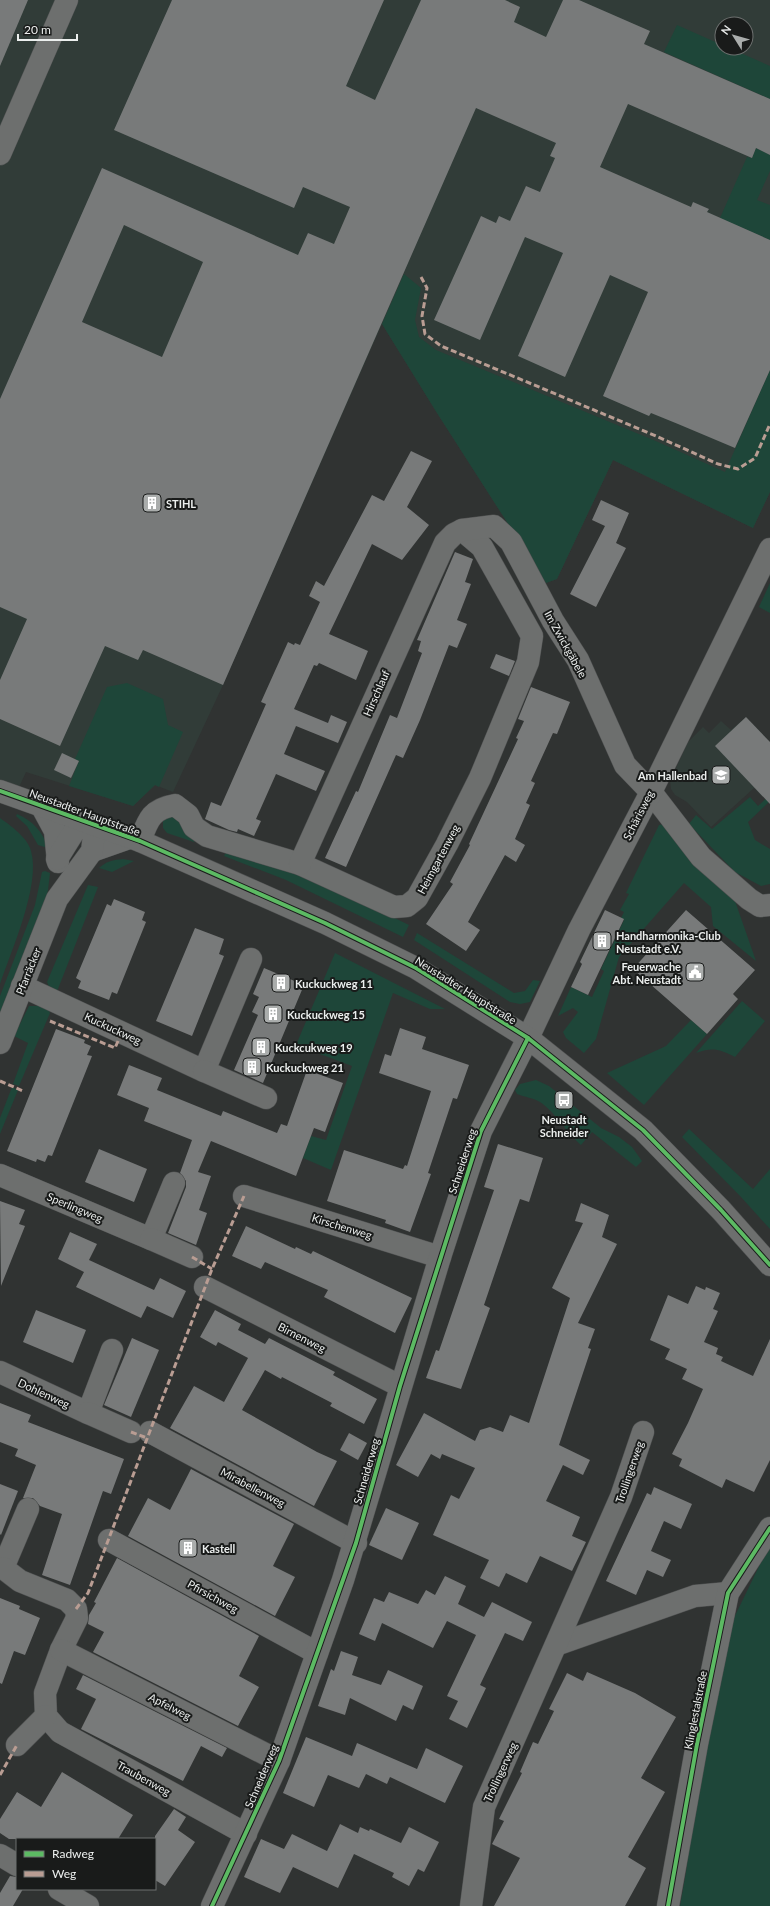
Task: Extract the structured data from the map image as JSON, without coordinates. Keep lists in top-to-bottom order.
{
  "streets": {
    "street": [
      "Im Zwickgäbele",
      "Hirschlauf",
      "Neustadter Hauptstraße",
      "Schärisweg",
      "Heimgartenweg",
      "Pfarräcker",
      "Kuckuckweg",
      "Schneiderweg",
      "Sperlingweg",
      "Kirschenweg",
      "Birnenweg",
      "Dohlenweg",
      "Trollingerweg",
      "Mirabellenweg",
      "Pfirsichweg",
      "Apfelweg",
      "Klinglestalstraße",
      "Traubenweg"
    ]
  },
  "crossings": [
    ["Im Zwickgäbele", "Hirschlauf"],
    ["Im Zwickgäbele", "Schärisweg"],
    ["Im Zwickgäbele", "Heimgartenweg"],
    ["Hirschlauf", "Heimgartenweg"],
    ["Neustadter Hauptstraße", "Schärisweg"],
    ["Neustadter Hauptstraße", "Heimgartenweg"],
    ["Neustadter Hauptstraße", "Pfarräcker"],
    ["Neustadter Hauptstraße", "Schneiderweg"],
    ["Schärisweg", "Schneiderweg"],
    ["Pfarräcker", "Kuckuckweg"],
    ["Schneiderweg", "Kirschenweg"],
    ["Schneiderweg", "Birnenweg"],
    ["Schneiderweg", "Mirabellenweg"],
    ["Schneiderweg", "Pfirsichweg"],
    ["Schneiderweg", "Apfelweg"],
    ["Schneiderweg", "Traubenweg"],
    ["Dohlenweg", "Mirabellenweg"]
  ],
  "places": {
    "building": [
      "STIHL",
      "Handharmonika-Club Neustadt e.V.",
      "Kuckuckweg 11",
      "Kuckuckweg 15",
      "Kuckcukweg 19",
      "Kuckuckweg 21",
      "Kastell"
    ],
    "school or university": ["Am Hallenbad"],
    "public building": ["Feuerwache Abt. Neustadt"],
    "bus stop": ["Neustadt Schneider"]
  },
  "legend": ["Radweg", "Weg"],
  "scale_bar": "20 m",
  "north": "top left"
}
